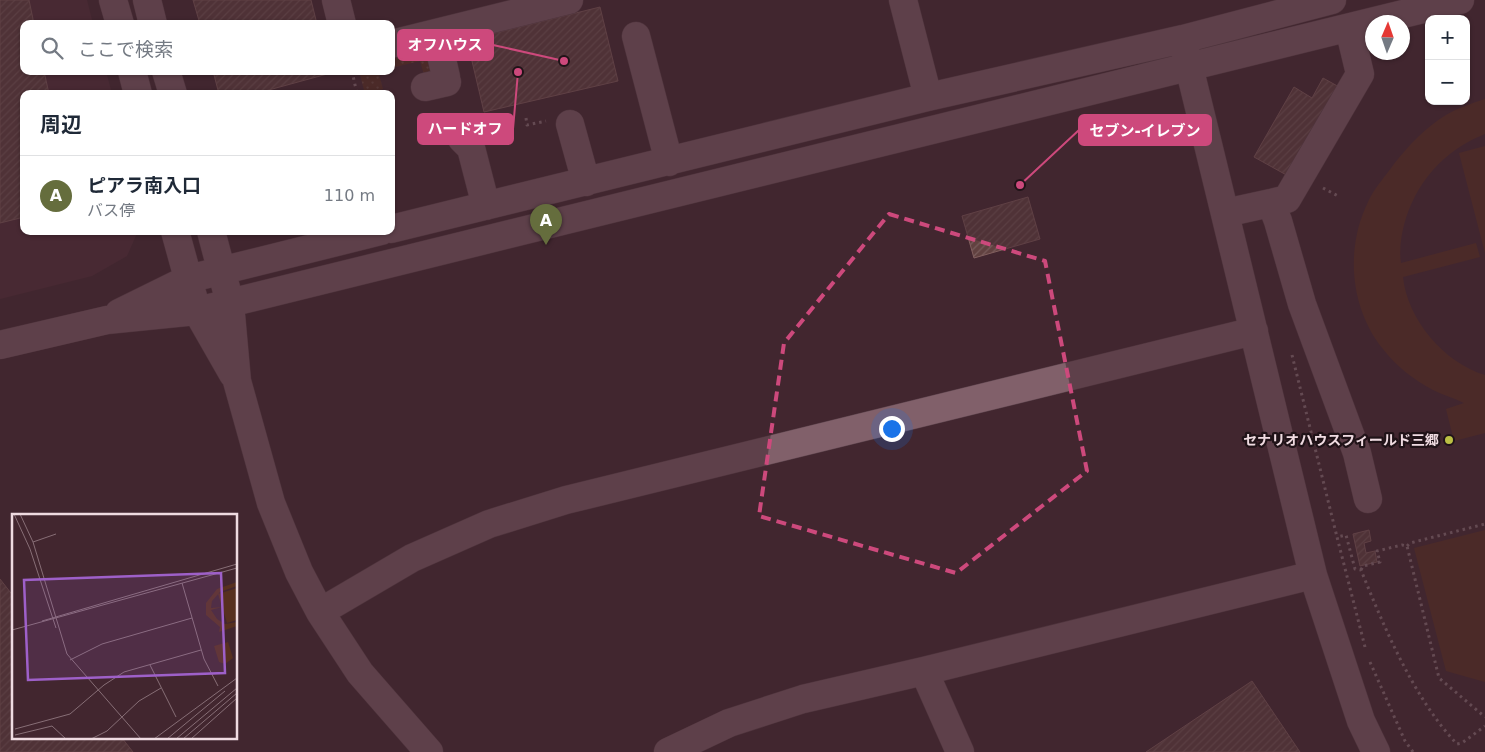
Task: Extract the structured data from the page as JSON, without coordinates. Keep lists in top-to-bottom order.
{
  "places": [
    "オフハウス",
    "ハードオフ",
    "セブン-イレブン",
    "セナリオハウスフィールド三郷"
  ],
  "north": "top",
  "page": {
    "map_buttons": ["+", "−"],
    "search": "ここで検索",
    "heading": "周辺",
    "list": [
      {
        "mark": "A",
        "name": "ピアラ南入口",
        "note": "バス停",
        "value": "110 m"
      }
    ],
    "pins": "A"
  }
}
